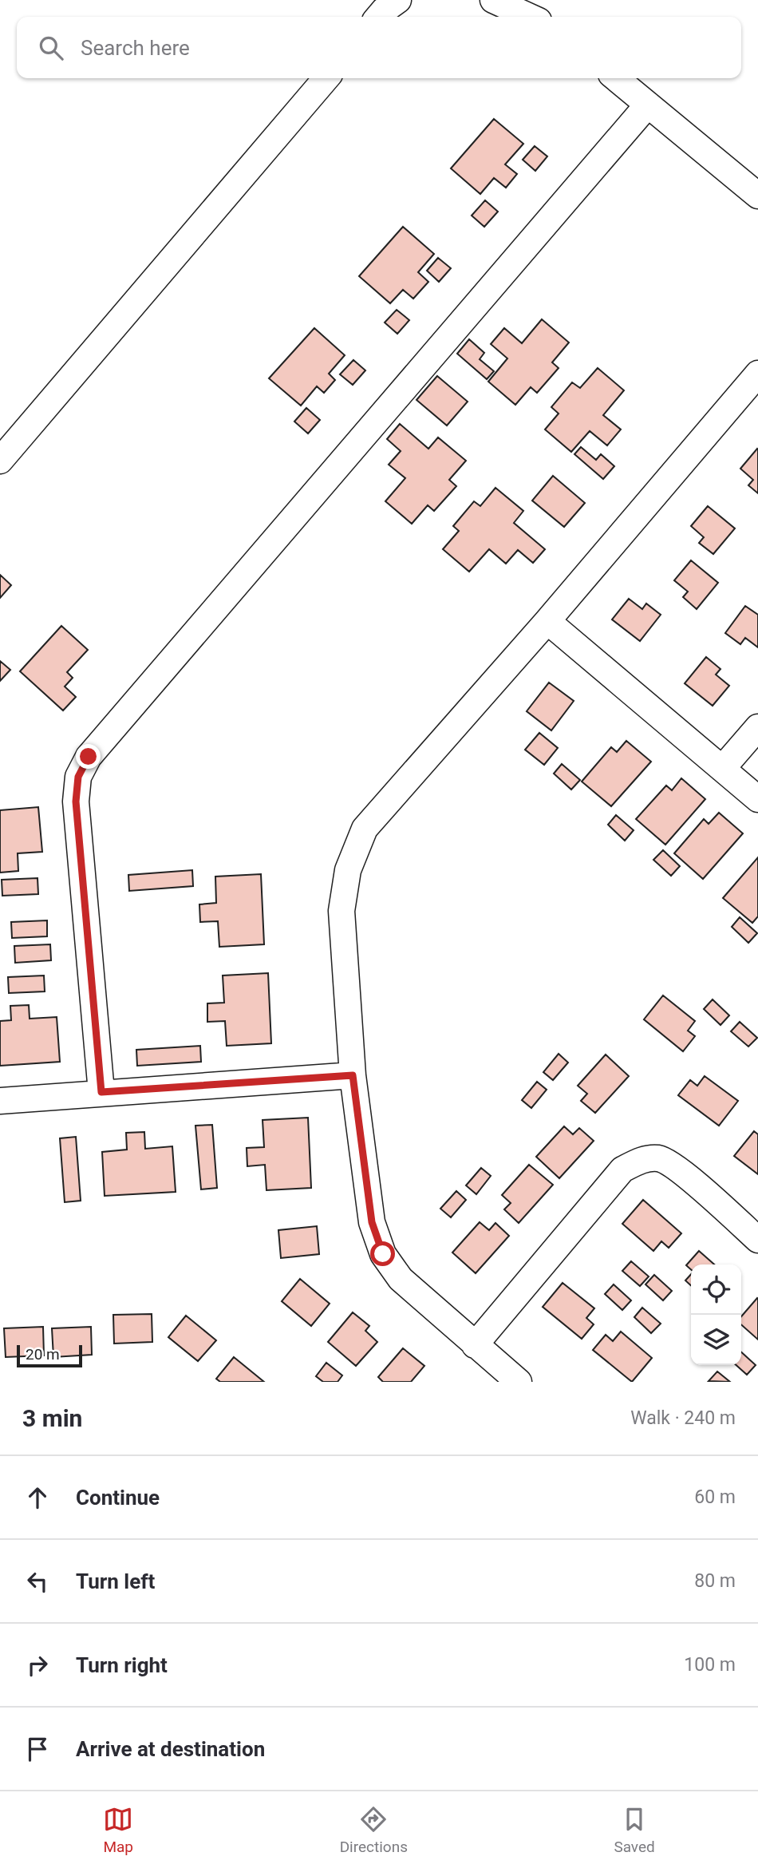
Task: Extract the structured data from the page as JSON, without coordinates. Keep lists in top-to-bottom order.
{
  "scale_bar": "20 m",
  "page": {
    "search": "Search here",
    "scale": "20 m",
    "heading": ["3 min", "Walk · 240 m"],
    "list": [
      ["Continue", "60 m"],
      ["Turn left", "80 m"],
      ["Turn right", "100 m"],
      "Arrive at destination"
    ],
    "nav": ["Map", "Directions", "Saved"]
  }
}
